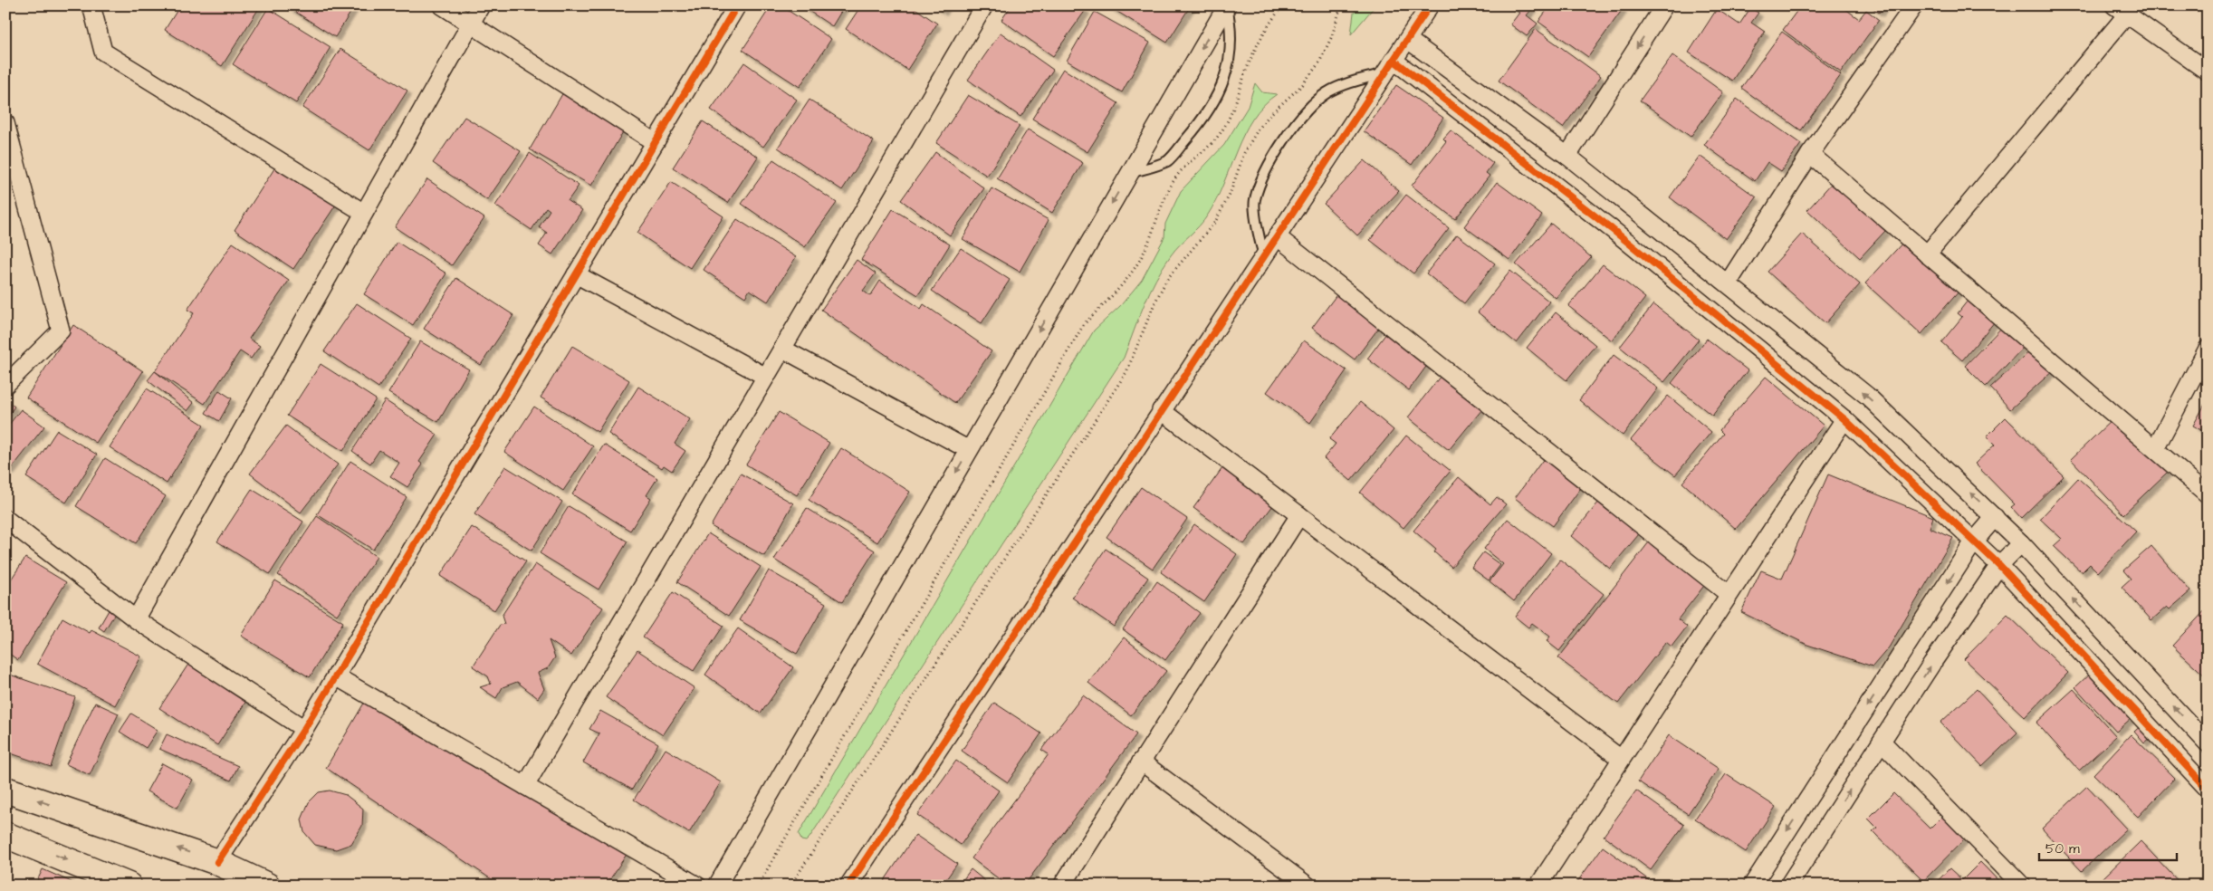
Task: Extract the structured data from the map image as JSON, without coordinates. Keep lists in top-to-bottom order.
{
  "scale_bar": "50 m"
}
